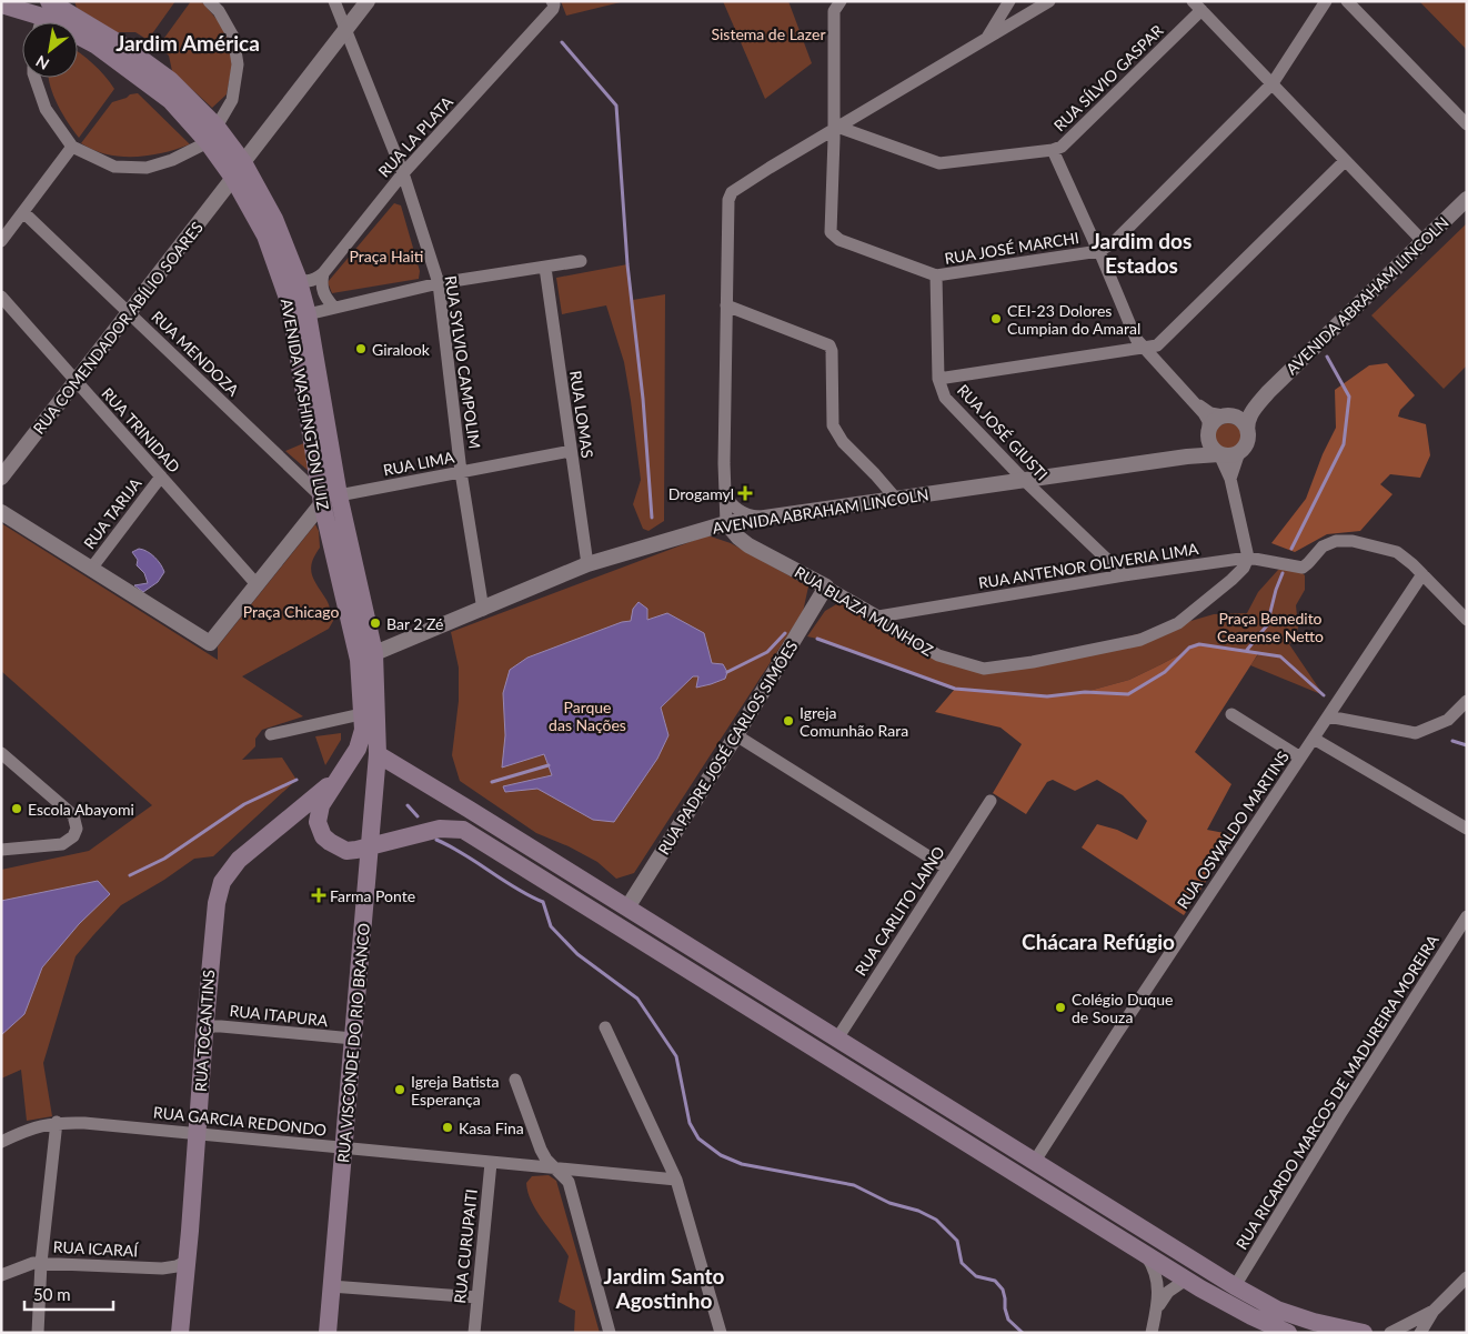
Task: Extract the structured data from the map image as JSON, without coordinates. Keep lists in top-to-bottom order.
{
  "streets": {
    "main road": ["AVENIDA WASHINGTON LUIZ", "RUA TOCANTINS", "RUA VISCONDE DO RIO BRANCO"],
    "street": [
      "RUA SÍLVIO GASPAR",
      "RUA LA PLATA",
      "RUA JOSÉ MARCHI",
      "AVENIDA ABRAHAM LINCOLN",
      "RUA COMENDADOR ABÍLIO SOARES",
      "RUA MENDOZA",
      "RUA SYLVIO CAMPOLIM",
      "RUA LOMAS",
      "RUA TRINIDAD",
      "RUA JOSÉ GIUSTI",
      "RUA LIMA",
      "RUA TARIJA",
      "RUA ANTENOR OLIVERIA LIMA",
      "RUA BLAZA MUNHOZ",
      "RUA PADRE JOSÉ CARLOS SIMÕES",
      "RUA OSWALDO MARTINS",
      "RUA CARLITO LAINO",
      "RUA ITAPURA",
      "RUA RICARDO MARCOS DE MADUREIRA MOREIRA",
      "RUA GARCIA REDONDO",
      "RUA CURUPAITI",
      "RUA ICARAÍ"
    ]
  },
  "crossings": [
    ["RUA SÍLVIO GASPAR", "RUA JOSÉ MARCHI"],
    ["RUA LA PLATA", "RUA SYLVIO CAMPOLIM"],
    ["RUA JOSÉ MARCHI", "RUA JOSÉ GIUSTI"],
    ["AVENIDA ABRAHAM LINCOLN", "RUA SYLVIO CAMPOLIM"],
    ["AVENIDA ABRAHAM LINCOLN", "AVENIDA WASHINGTON LUIZ"],
    ["AVENIDA ABRAHAM LINCOLN", "RUA LOMAS"],
    ["AVENIDA ABRAHAM LINCOLN", "RUA JOSÉ GIUSTI"],
    ["AVENIDA ABRAHAM LINCOLN", "RUA BLAZA MUNHOZ"],
    ["RUA COMENDADOR ABÍLIO SOARES", "RUA MENDOZA"],
    ["RUA COMENDADOR ABÍLIO SOARES", "RUA SYLVIO CAMPOLIM"],
    ["RUA COMENDADOR ABÍLIO SOARES", "AVENIDA WASHINGTON LUIZ"],
    ["RUA COMENDADOR ABÍLIO SOARES", "RUA TRINIDAD"],
    ["RUA MENDOZA", "AVENIDA WASHINGTON LUIZ"],
    ["RUA MENDOZA", "RUA LIMA"],
    ["RUA SYLVIO CAMPOLIM", "RUA LIMA"],
    ["AVENIDA WASHINGTON LUIZ", "RUA LIMA"],
    ["AVENIDA WASHINGTON LUIZ", "RUA TOCANTINS"],
    ["AVENIDA WASHINGTON LUIZ", "RUA VISCONDE DO RIO BRANCO"],
    ["RUA LOMAS", "RUA LIMA"],
    ["RUA TRINIDAD", "RUA TARIJA"],
    ["RUA JOSÉ GIUSTI", "RUA ANTENOR OLIVERIA LIMA"],
    ["RUA ANTENOR OLIVERIA LIMA", "RUA BLAZA MUNHOZ"],
    ["RUA ANTENOR OLIVERIA LIMA", "RUA OSWALDO MARTINS"],
    ["RUA BLAZA MUNHOZ", "RUA PADRE JOSÉ CARLOS SIMÕES"],
    ["RUA ITAPURA", "RUA TOCANTINS"],
    ["RUA ITAPURA", "RUA VISCONDE DO RIO BRANCO"],
    ["RUA TOCANTINS", "RUA GARCIA REDONDO"],
    ["RUA TOCANTINS", "RUA ICARAÍ"],
    ["RUA VISCONDE DO RIO BRANCO", "RUA GARCIA REDONDO"],
    ["RUA GARCIA REDONDO", "RUA CURUPAITI"]
  ],
  "districts": [
    "Jardim América",
    "Jardim dos Estados",
    "Chácara Refúgio",
    "Jardim Santo Agostinho"
  ],
  "parks": [
    "Sistema de Lazer",
    "Praça Haiti",
    "Praça Chicago",
    "Praça Benedito Cearense Netto",
    "Parque das Nações"
  ],
  "places": {
    "other": [
      "CEI-23 Dolores Cumpian do Amaral",
      "Giralook",
      "Bar 2 Zé",
      "Igreja Comunhão Rara",
      "Escola Abayomi",
      "Colégio Duque de Souza",
      "Igreja Batista Esperança",
      "Kasa Fina"
    ],
    "health": ["Drogamyl", "Farma Ponte"]
  },
  "scale_bar": "50 m",
  "north": "bottom left"
}
